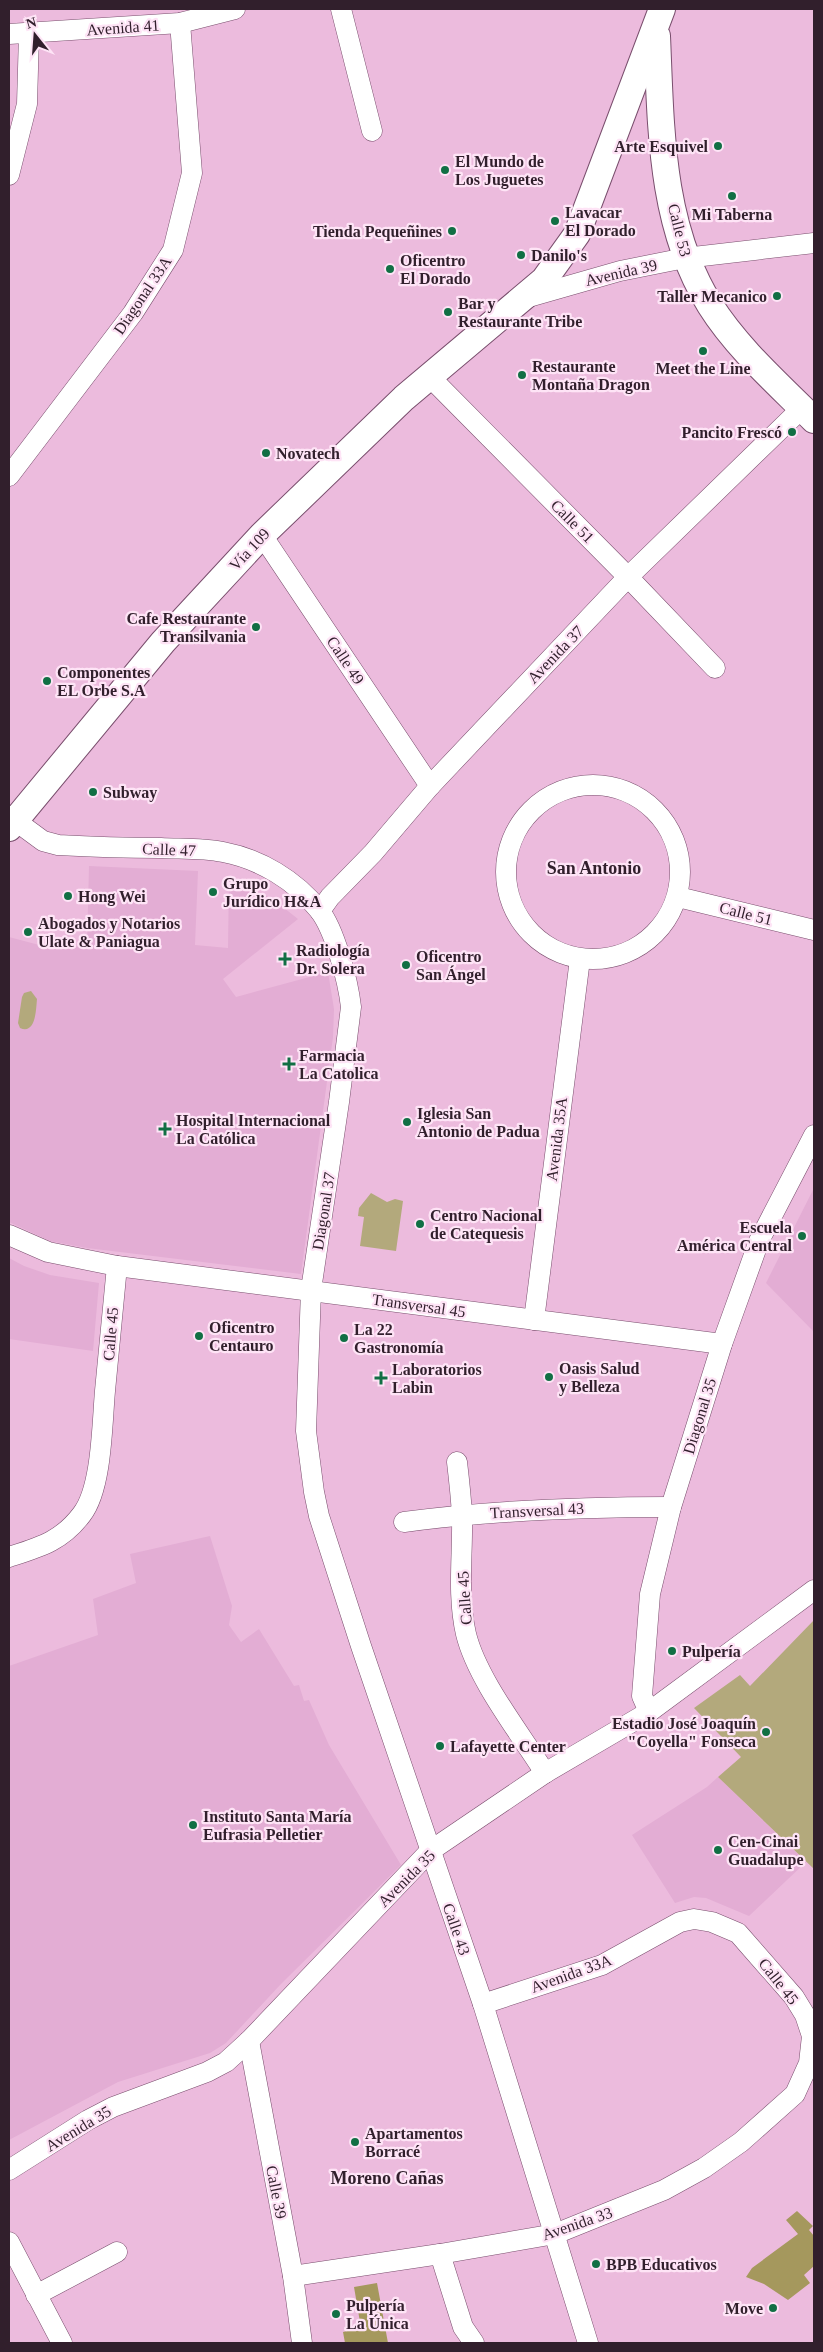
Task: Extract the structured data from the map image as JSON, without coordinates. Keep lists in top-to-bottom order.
{
  "streets": {
    "main road": ["Calle 53", "Vía 109"],
    "street": [
      "Avenida 41",
      "Avenida 39",
      "Diagonal 33A",
      "Calle 51",
      "Avenida 37",
      "Calle 49",
      "Calle 47",
      "Avenida 35A",
      "Diagonal 37",
      "Transversal 45",
      "Calle 45",
      "Diagonal 35",
      "Transversal 43",
      "Avenida 35",
      "Calle 43",
      "Avenida 33A",
      "Calle 39",
      "Avenida 33"
    ]
  },
  "crossings": [
    ["Avenida 41", "Diagonal 33A"],
    ["Calle 53", "Avenida 39"],
    ["Calle 53", "Vía 109"],
    ["Calle 53", "Avenida 37"],
    ["Avenida 39", "Vía 109"],
    ["Calle 51", "Vía 109"],
    ["Calle 51", "Avenida 37"],
    ["Calle 51", "Avenida 35A"],
    ["Vía 109", "Calle 49"],
    ["Vía 109", "Calle 47"],
    ["Avenida 37", "Calle 49"],
    ["Avenida 37", "Calle 47"],
    ["Avenida 37", "Diagonal 37"],
    ["Calle 47", "Diagonal 37"],
    ["Avenida 35A", "Transversal 45"],
    ["Diagonal 37", "Transversal 45"],
    ["Diagonal 37", "Calle 43"],
    ["Transversal 45", "Calle 45"],
    ["Transversal 45", "Diagonal 35"],
    ["Calle 45", "Transversal 43"],
    ["Calle 45", "Avenida 35"],
    ["Calle 45", "Avenida 33A"],
    ["Calle 45", "Avenida 33"],
    ["Diagonal 35", "Transversal 43"],
    ["Diagonal 35", "Avenida 35"],
    ["Avenida 35", "Calle 43"],
    ["Avenida 35", "Calle 39"],
    ["Calle 43", "Avenida 33A"],
    ["Calle 43", "Avenida 33"],
    ["Calle 39", "Avenida 33"]
  ],
  "districts": ["San Antonio", "Moreno Cañas"],
  "places": {
    "other": [
      "Arte Esquivel",
      "El Mundo de Los Juguetes",
      "Mi Taberna",
      "Lavacar El Dorado",
      "Tienda Pequeñines",
      "Danilo's",
      "Oficentro El Dorado",
      "Taller Mecanico",
      "Bar y Restaurante Tribe",
      "Meet the Line",
      "Restaurante Montaña Dragon",
      "Pancito Frescó",
      "Novatech",
      "Cafe Restaurante Transilvania",
      "Componentes EL Orbe S.A",
      "Subway",
      "Grupo Jurídico H&A",
      "Hong Wei",
      "Abogados y Notarios Ulate & Paniagua",
      "Oficentro San Ángel",
      "Iglesia San Antonio de Padua",
      "Centro Nacional de Catequesis",
      "Escuela América Central",
      "Oficentro Centauro",
      "La 22 Gastronomía",
      "Oasis Salud y Belleza",
      "Pulpería",
      "Estadio José Joaquín \"Coyella\" Fonseca",
      "Lafayette Center",
      "Instituto Santa María Eufrasia Pelletier",
      "Cen-Cinai Guadalupe",
      "Apartamentos Borracé",
      "BPB Educativos",
      "Move",
      "Pulpería La Única"
    ],
    "health": [
      "Radiología Dr. Solera",
      "Farmacia La Catolica",
      "Hospital Internacional La Católica",
      "Laboratorios Labin"
    ]
  },
  "north": "top"
}
